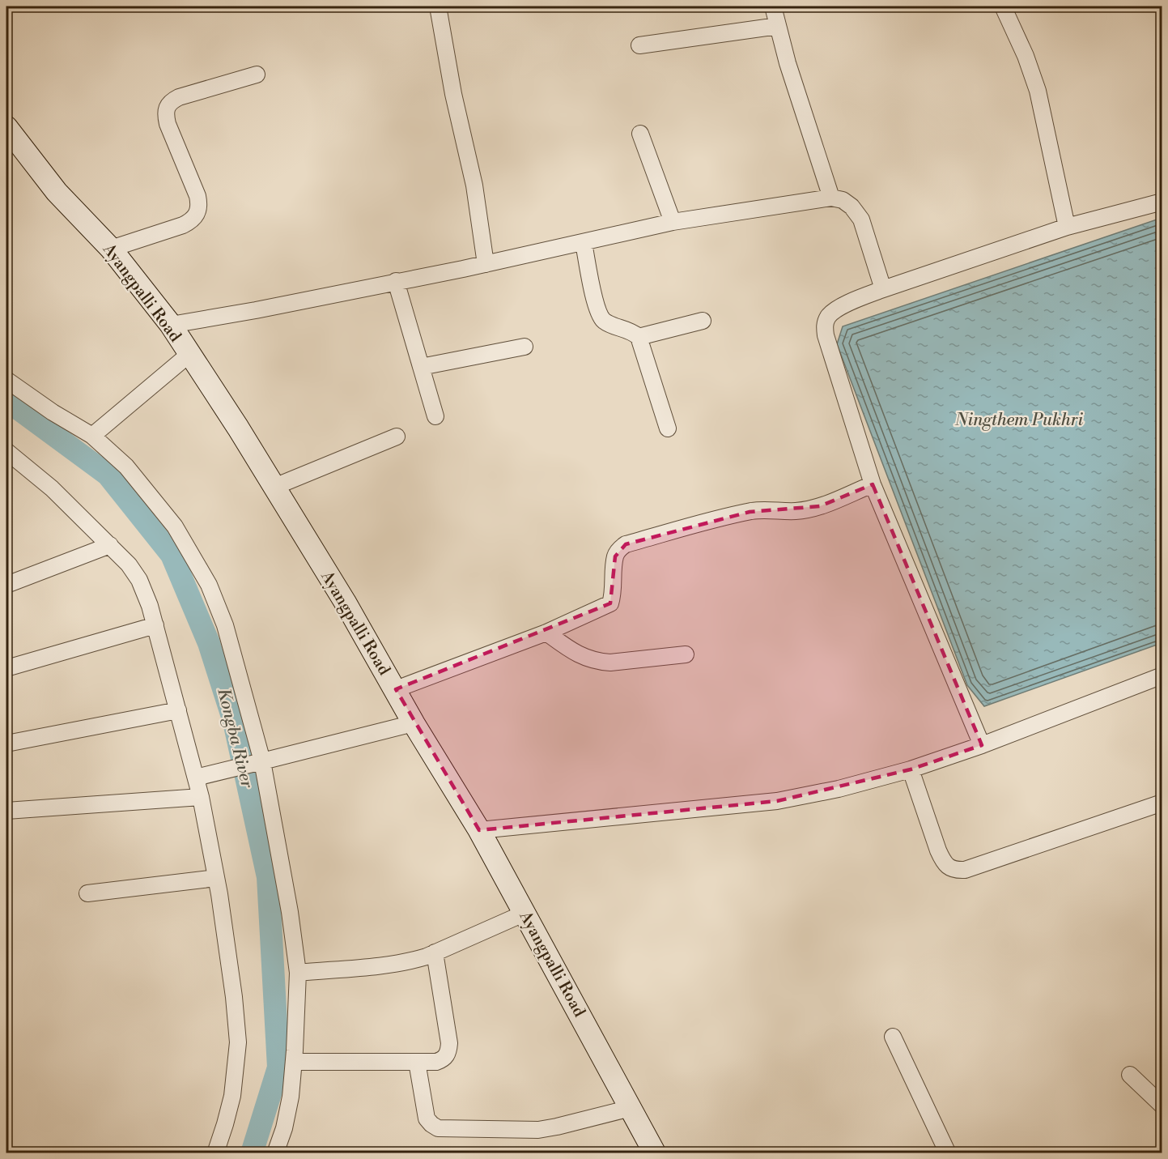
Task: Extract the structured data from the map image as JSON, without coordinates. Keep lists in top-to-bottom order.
{
  "streets": {
    "street": ["Ayangpalli Road"]
  },
  "water": ["Ningthem Pukhri", "Kongba River"]
}
